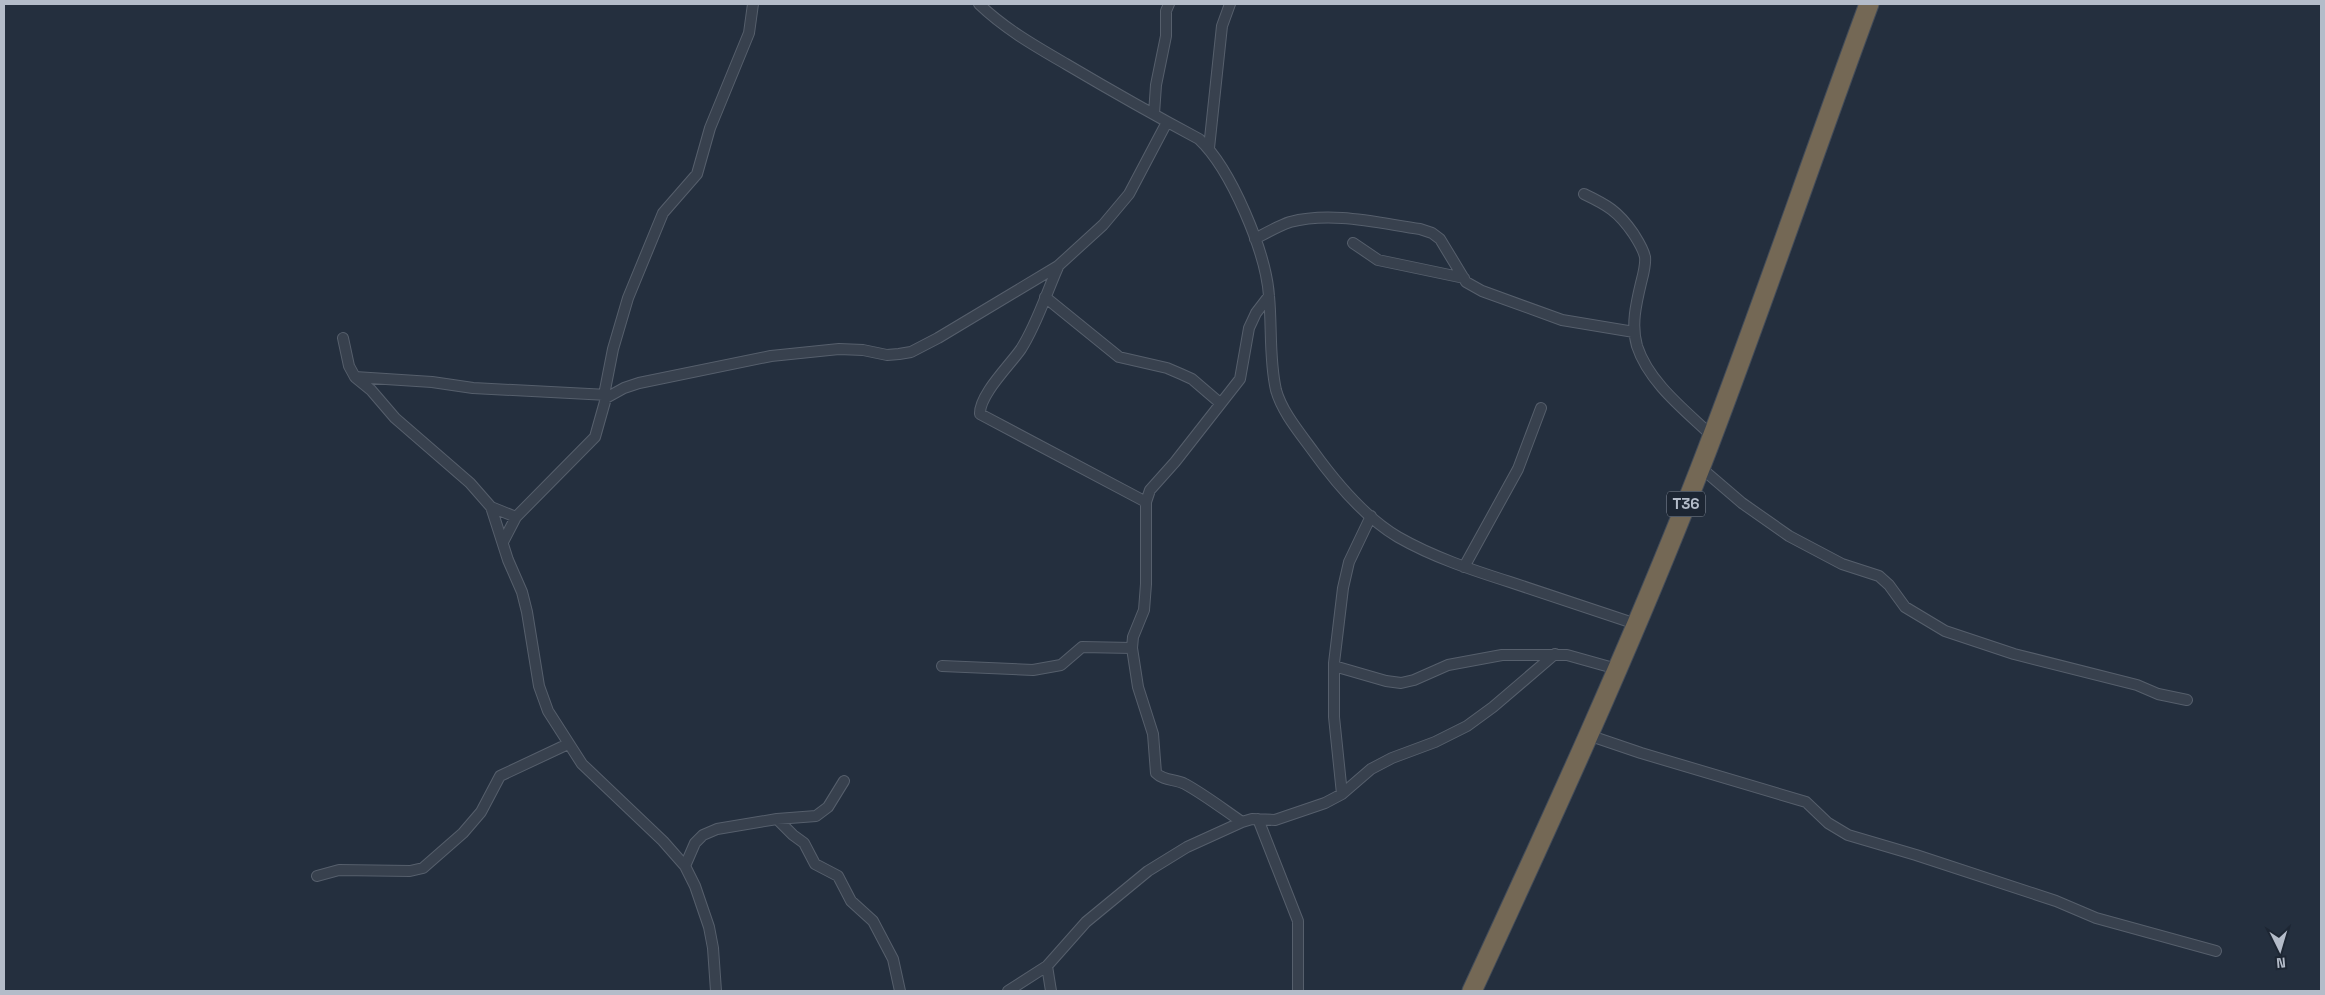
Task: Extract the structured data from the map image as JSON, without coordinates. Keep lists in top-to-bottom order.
{
  "streets": {
    "highway": ["T36"]
  },
  "north": "bottom"
}
